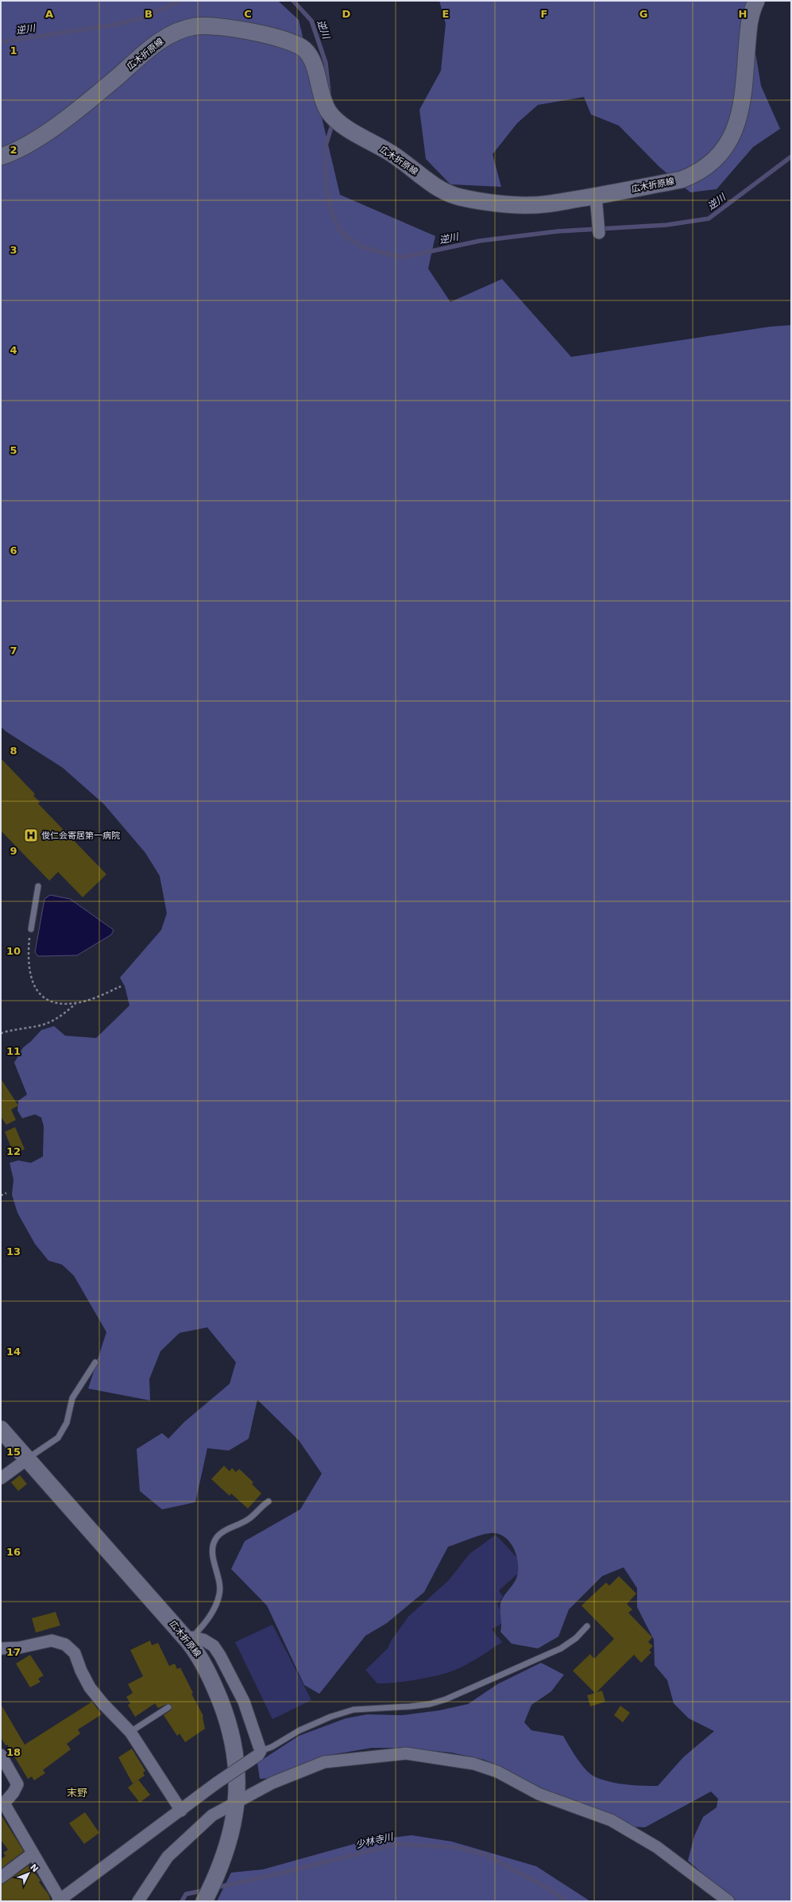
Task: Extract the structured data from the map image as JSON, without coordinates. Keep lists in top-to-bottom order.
{
  "streets": {
    "main road": ["広木折原線"]
  },
  "districts": ["末野"],
  "water": ["逆川", "少林寺川"],
  "places": {
    "hospital": ["俊仁会寄居第一病院"]
  },
  "north": "top right",
  "grid": {
    "columns": [
      "A",
      "B",
      "C",
      "D",
      "E",
      "F",
      "G",
      "H"
    ],
    "rows": [
      "1",
      "2",
      "3",
      "4",
      "5",
      "6",
      "7",
      "8",
      "9",
      "10",
      "11",
      "12",
      "13",
      "14",
      "15",
      "16",
      "17",
      "18"
    ]
  }
}
